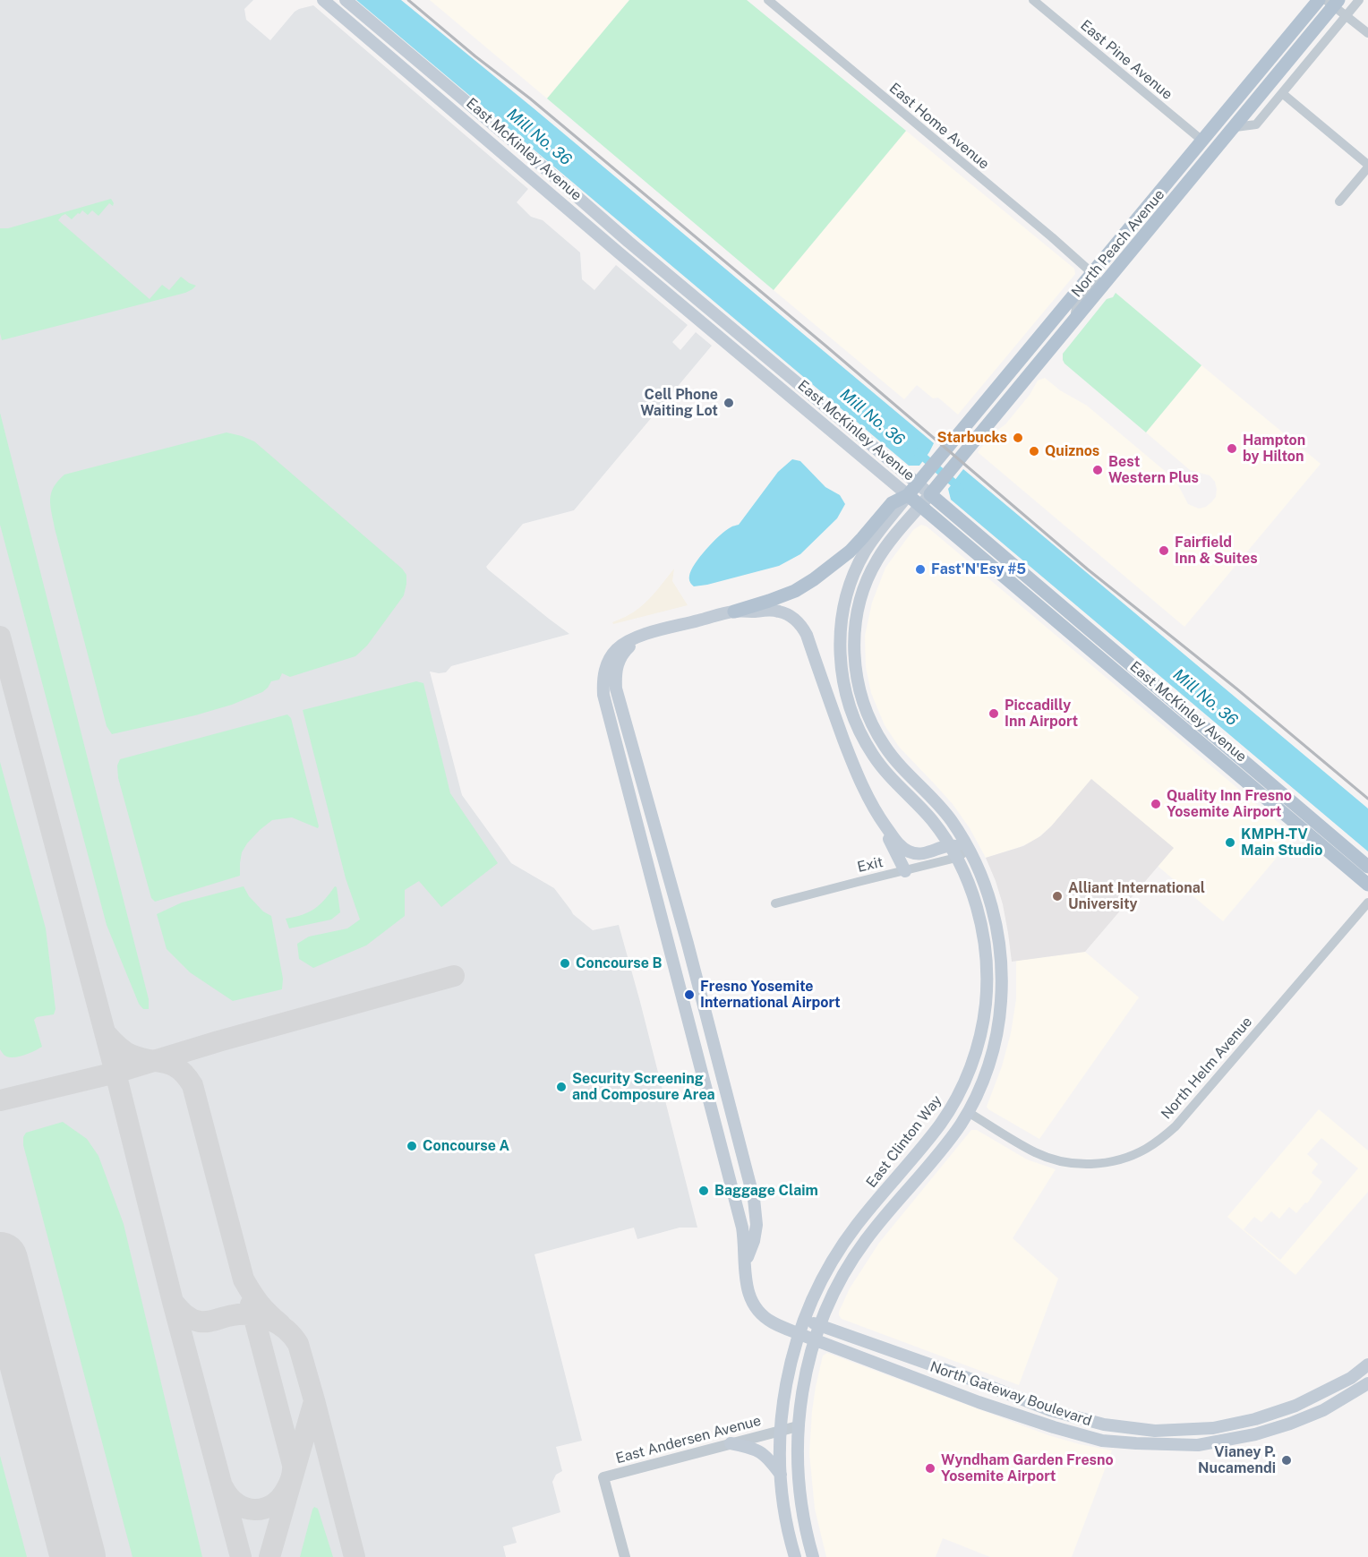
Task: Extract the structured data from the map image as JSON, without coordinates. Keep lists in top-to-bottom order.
{
  "streets": {
    "main road": [
      "East McKinley Avenue",
      "North Peach Avenue",
      "East Clinton Way",
      "North Gateway Boulevard"
    ],
    "street": [
      "East Pine Avenue",
      "East Home Avenue",
      "Exit",
      "North Helm Avenue",
      "East Andersen Avenue"
    ]
  },
  "crossings": [
    ["East Pine Avenue", "North Peach Avenue"],
    ["East Home Avenue", "North Peach Avenue"],
    ["East McKinley Avenue", "North Peach Avenue"],
    ["East McKinley Avenue", "East Clinton Way"],
    ["North Peach Avenue", "East Clinton Way"],
    ["North Peach Avenue", "North Gateway Boulevard"],
    ["Exit", "East Clinton Way"],
    ["East Clinton Way", "North Gateway Boulevard"],
    ["East Clinton Way", "East Andersen Avenue"]
  ],
  "water": ["Mill No. 36"],
  "places": [
    "Cell Phone Waiting Lot",
    "Starbucks",
    "Hampton by Hilton",
    "Quiznos",
    "Best Western Plus",
    "Fairfield Inn & Suites",
    "Fast'N'Esy #5",
    "Piccadilly Inn Airport",
    "Quality Inn Fresno Yosemite Airport",
    "KMPH-TV Main Studio",
    "Alliant International University",
    "Concourse B",
    "Fresno Yosemite International Airport",
    "Security Screening and Composure Area",
    "Concourse A",
    "Baggage Claim",
    "Vianey P. Nucamendi",
    "Wyndham Garden Fresno Yosemite Airport"
  ]
}
